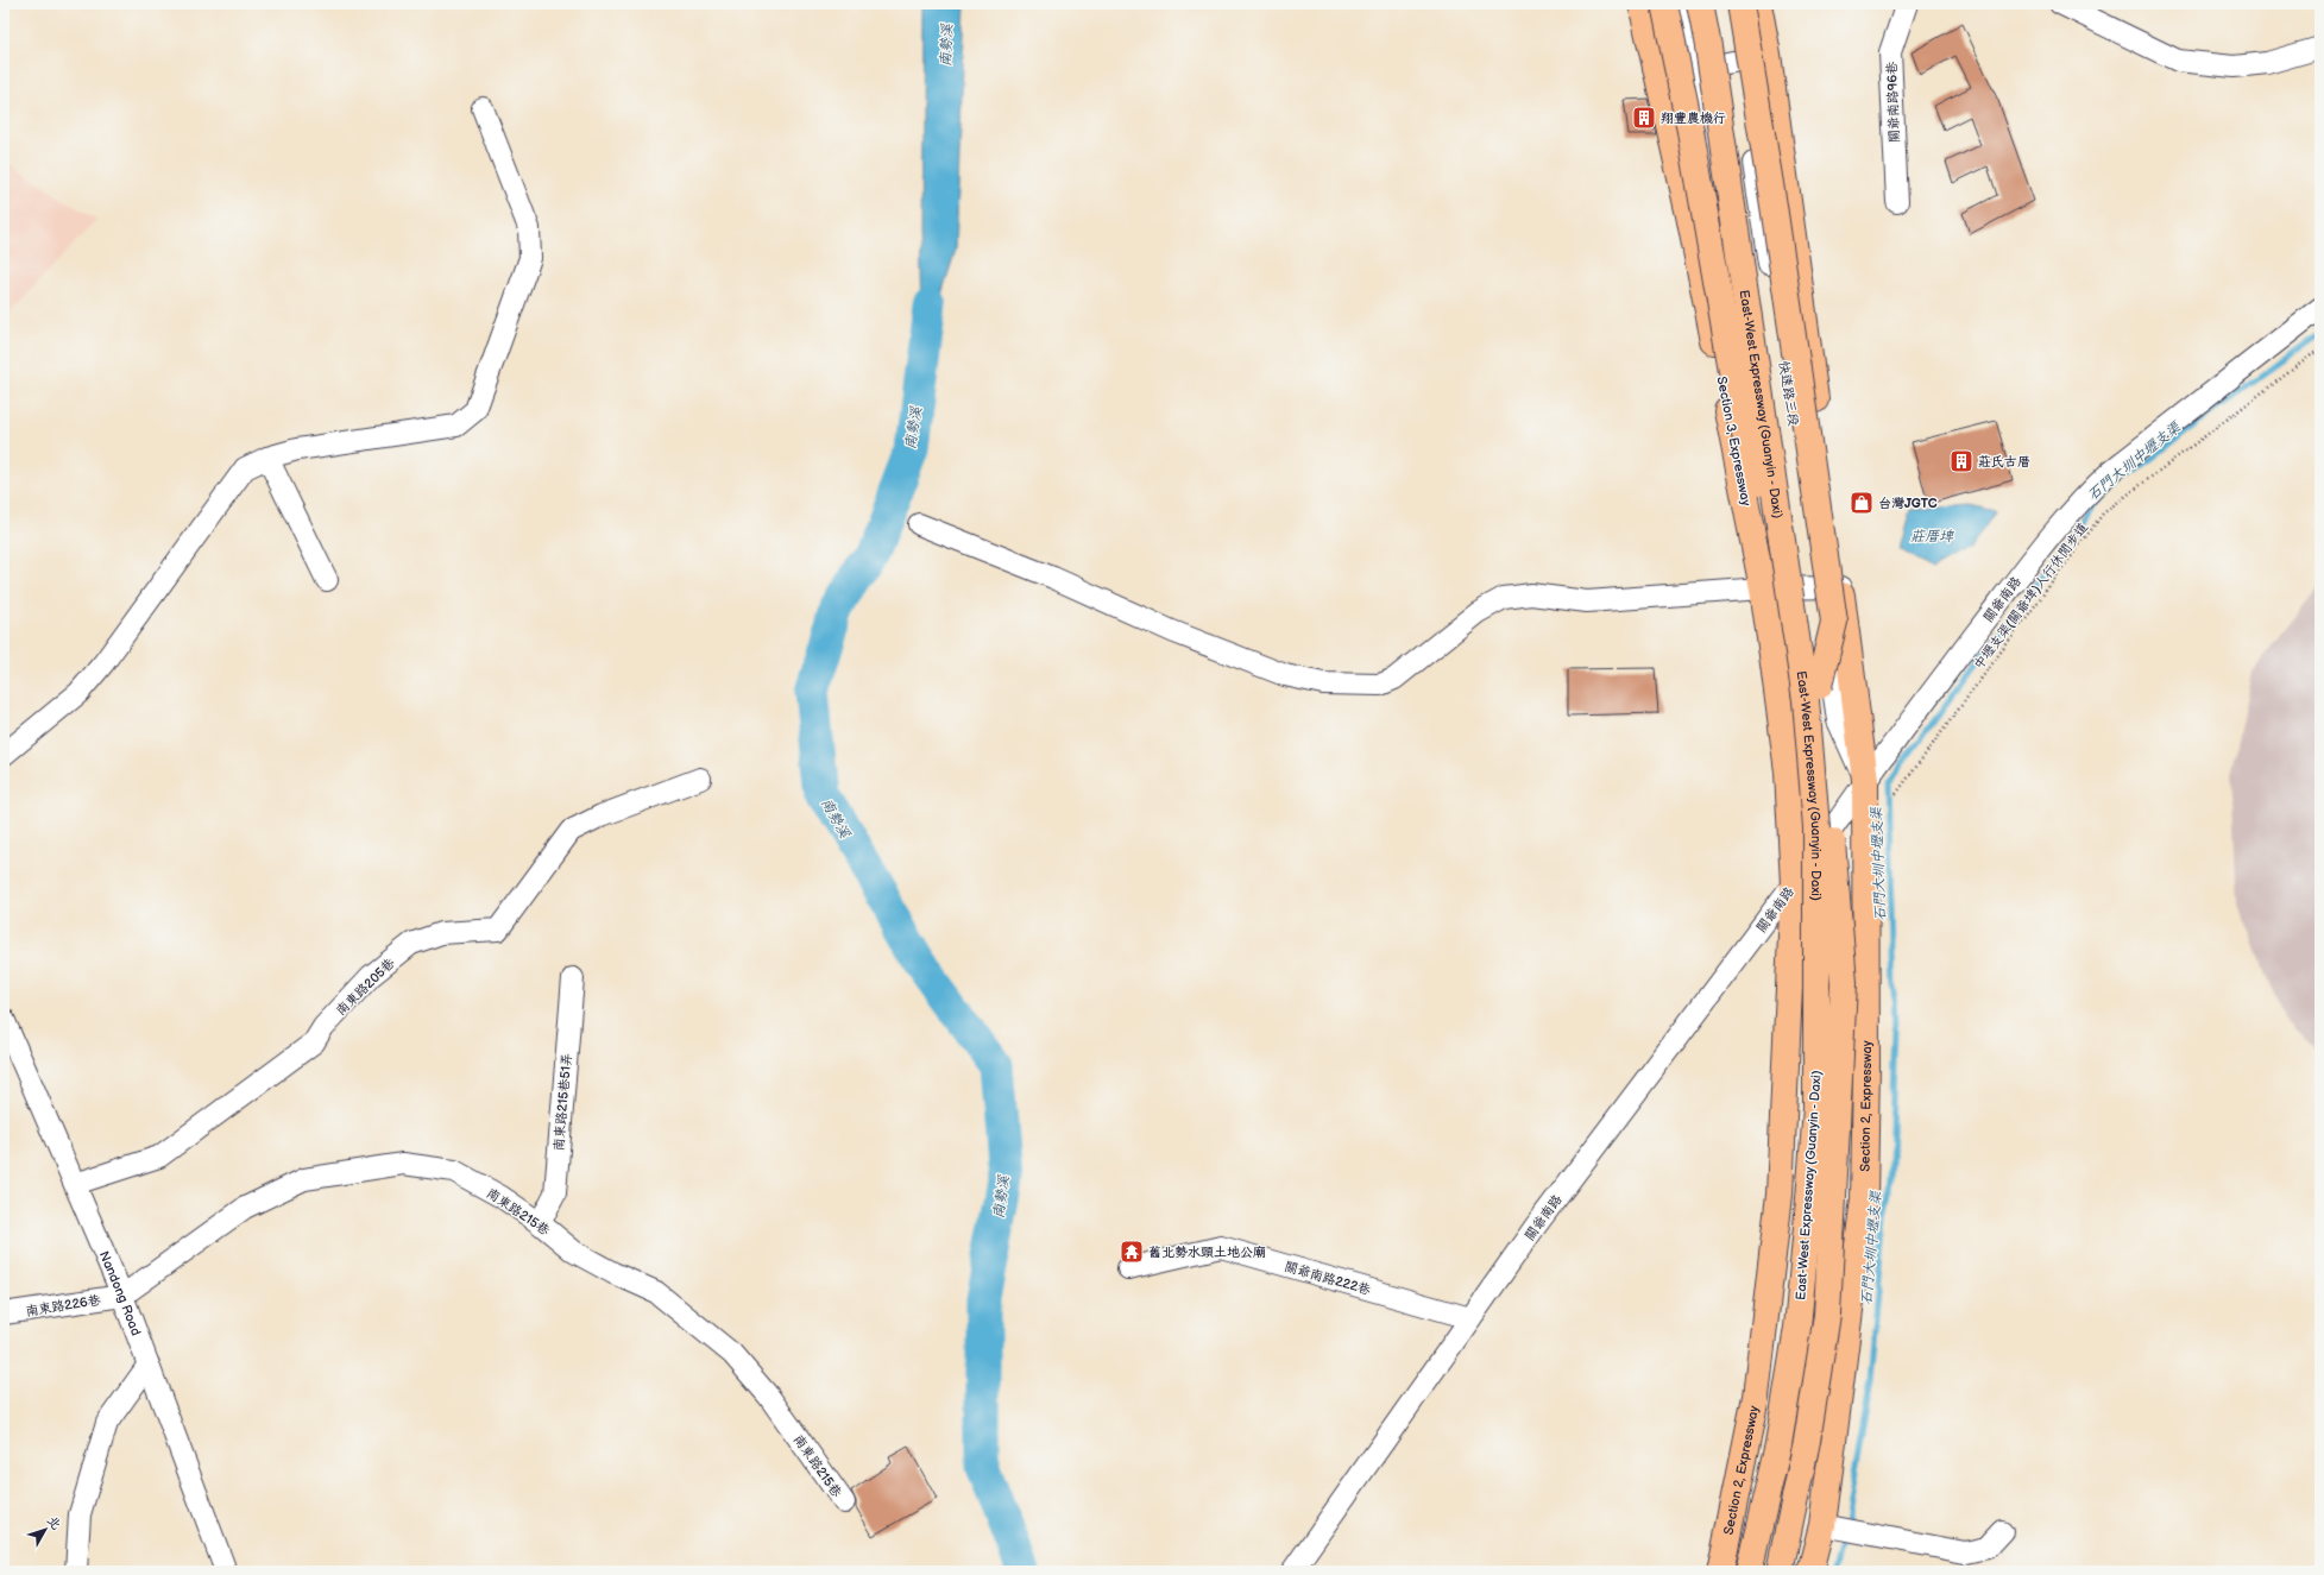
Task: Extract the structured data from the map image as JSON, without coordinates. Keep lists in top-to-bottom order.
{
  "streets": {
    "main road": ["East-West Expressway (Guanyin - Daxi)", "Section 3, Expressway", "Section 2, Expressway"],
    "street": [
      "關爺南路96巷",
      "快速路三段",
      "關爺南路",
      "南東路205巷",
      "南東路215巷51弄",
      "南東路215巷",
      "關爺南路222巷",
      "Nandong Road",
      "南東路226巷"
    ],
    "path": ["中壢支渠(關爺埤)人行休閒步道"]
  },
  "crossings": [
    ["East-West Expressway (Guanyin - Daxi)", "Section 3, Expressway"],
    ["Section 3, Expressway", "關爺南路"],
    ["Section 3, Expressway", "Section 2, Expressway"],
    ["關爺南路", "Section 2, Expressway"],
    ["關爺南路", "關爺南路222巷"],
    ["南東路205巷", "Nandong Road"],
    ["南東路215巷51弄", "南東路215巷"],
    ["南東路215巷", "Nandong Road"],
    ["南東路215巷", "南東路226巷"],
    ["Nandong Road", "南東路226巷"]
  ],
  "water": ["南勢溪", "石門大圳中壢支渠", "莊厝埤"],
  "places": {
    "building": ["翔豐農機行", "莊氏古厝"],
    "shop": ["台灣JGTC"],
    "temple": ["舊北勢水頭土地公廟"]
  },
  "north": "top right"
}
